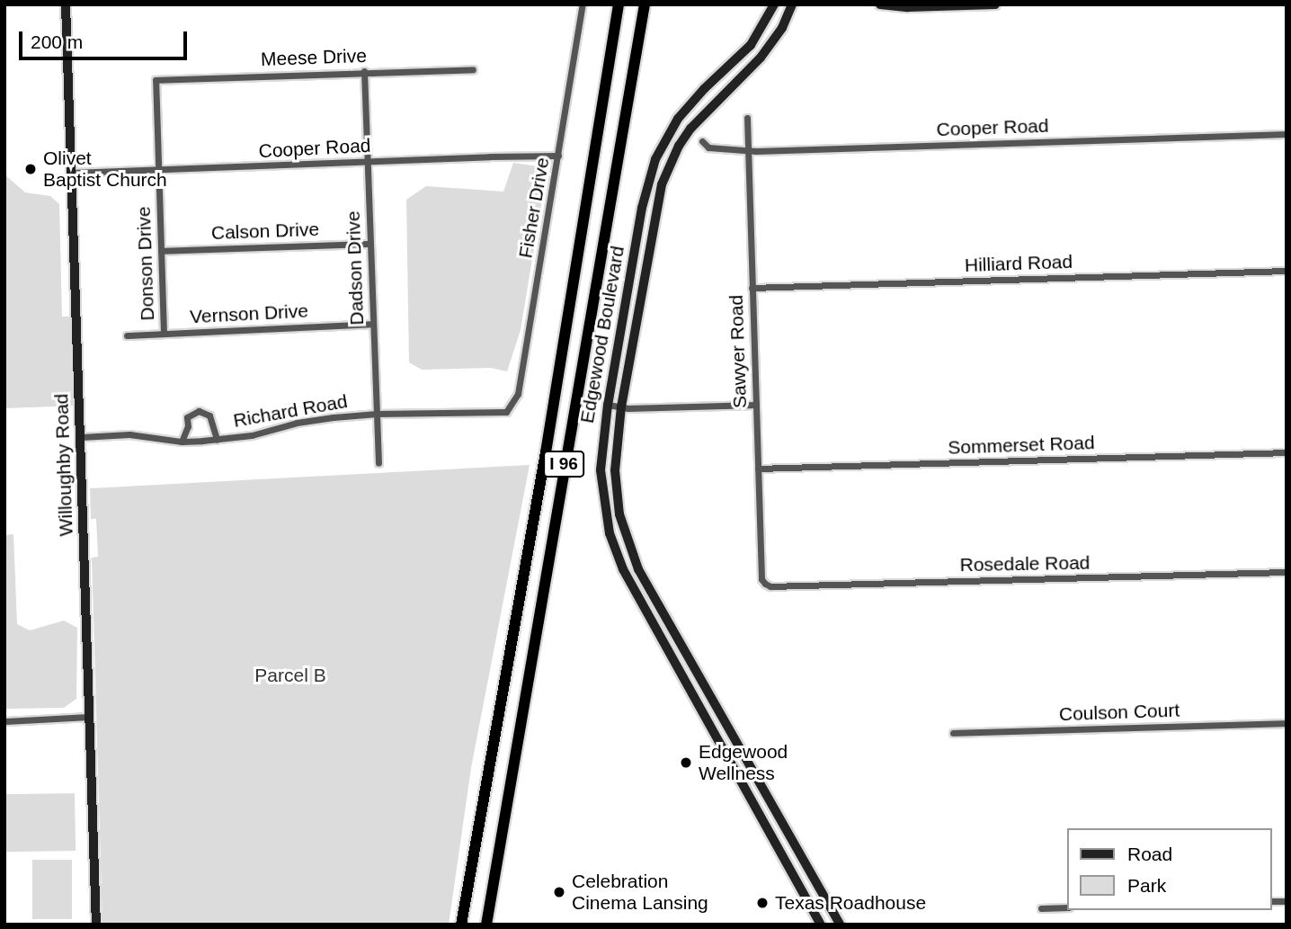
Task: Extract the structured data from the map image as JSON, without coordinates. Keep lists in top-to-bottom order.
{
  "streets": {
    "highway": ["I 96"],
    "street": [
      "Meese Drive",
      "Cooper Road",
      "Fisher Drive",
      "Calson Drive",
      "Donson Drive",
      "Hilliard Road",
      "Dadson Drive",
      "Vernson Drive",
      "Edgewood Boulevard",
      "Sawyer Road",
      "Richard Road",
      "Sommerset Road",
      "Willoughby Road",
      "Rosedale Road",
      "Coulson Court"
    ]
  },
  "crossings": [
    ["Meese Drive", "Donson Drive"],
    ["Meese Drive", "Dadson Drive"],
    ["Cooper Road", "Fisher Drive"],
    ["Cooper Road", "Donson Drive"],
    ["Cooper Road", "Dadson Drive"],
    ["Cooper Road", "Sawyer Road"],
    ["Cooper Road", "Willoughby Road"],
    ["Fisher Drive", "Richard Road"],
    ["Calson Drive", "Donson Drive"],
    ["Calson Drive", "Dadson Drive"],
    ["Donson Drive", "Vernson Drive"],
    ["Hilliard Road", "Sawyer Road"],
    ["Dadson Drive", "Vernson Drive"],
    ["Dadson Drive", "Richard Road"],
    ["Sawyer Road", "Sommerset Road"],
    ["Sawyer Road", "Rosedale Road"],
    ["Richard Road", "Willoughby Road"]
  ],
  "parks": ["Parcel B"],
  "places": [
    "Olivet Baptist Church",
    "Edgewood Wellness",
    "Celebration Cinema Lansing",
    "Texas Roadhouse"
  ],
  "legend": ["Road", "Park"],
  "scale_bar": "200 m"
}
